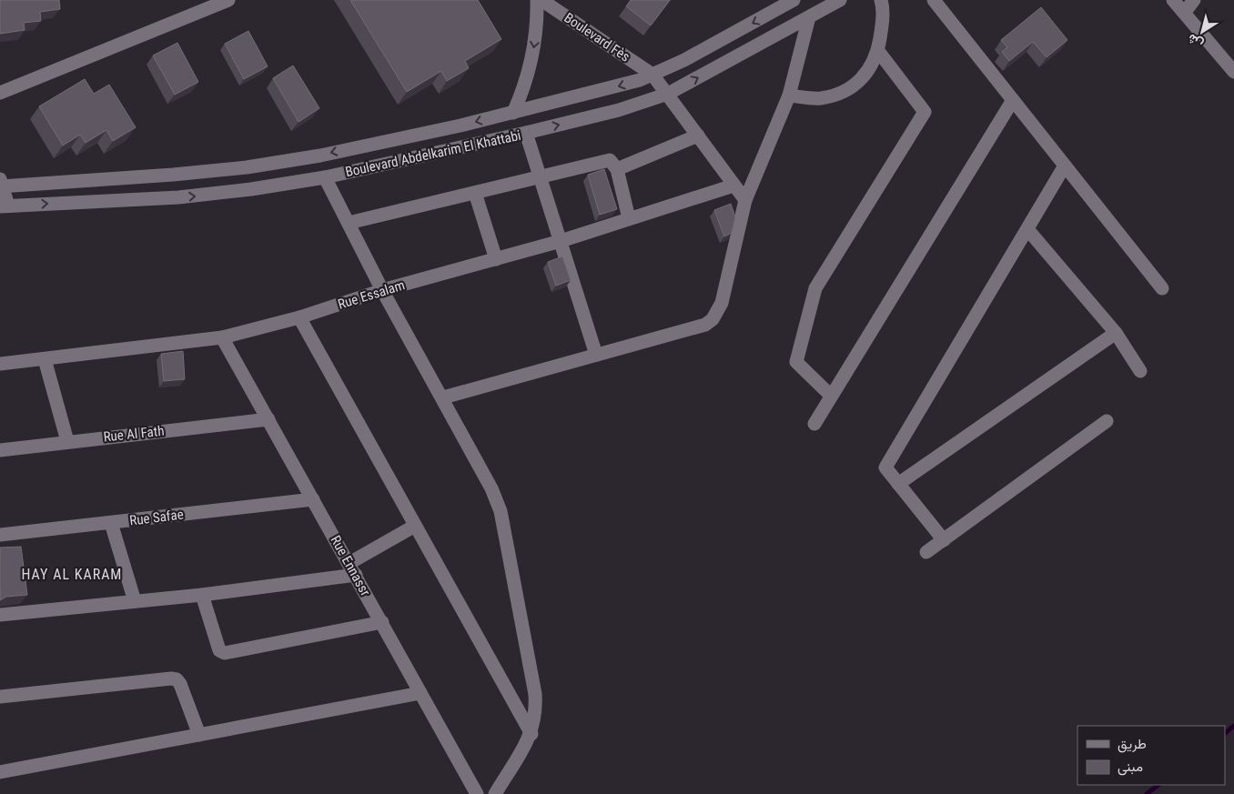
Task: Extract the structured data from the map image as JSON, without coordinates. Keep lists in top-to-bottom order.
{
  "streets": {
    "street": [
      "Boulevard Fès",
      "Boulevard Abdelkarim El Khattabi",
      "Rue Essalam",
      "Rue Al Fath",
      "Rue Safae",
      "Rue Ennassr"
    ]
  },
  "crossings": [
    ["Boulevard Fès", "Boulevard Abdelkarim El Khattabi"],
    ["Boulevard Fès", "Rue Essalam"],
    ["Rue Essalam", "Rue Ennassr"],
    ["Rue Al Fath", "Rue Ennassr"],
    ["Rue Safae", "Rue Ennassr"]
  ],
  "districts": ["HAY AL KARAM"],
  "legend": ["طريق", "مبنى"],
  "north": "bottom left"
}
